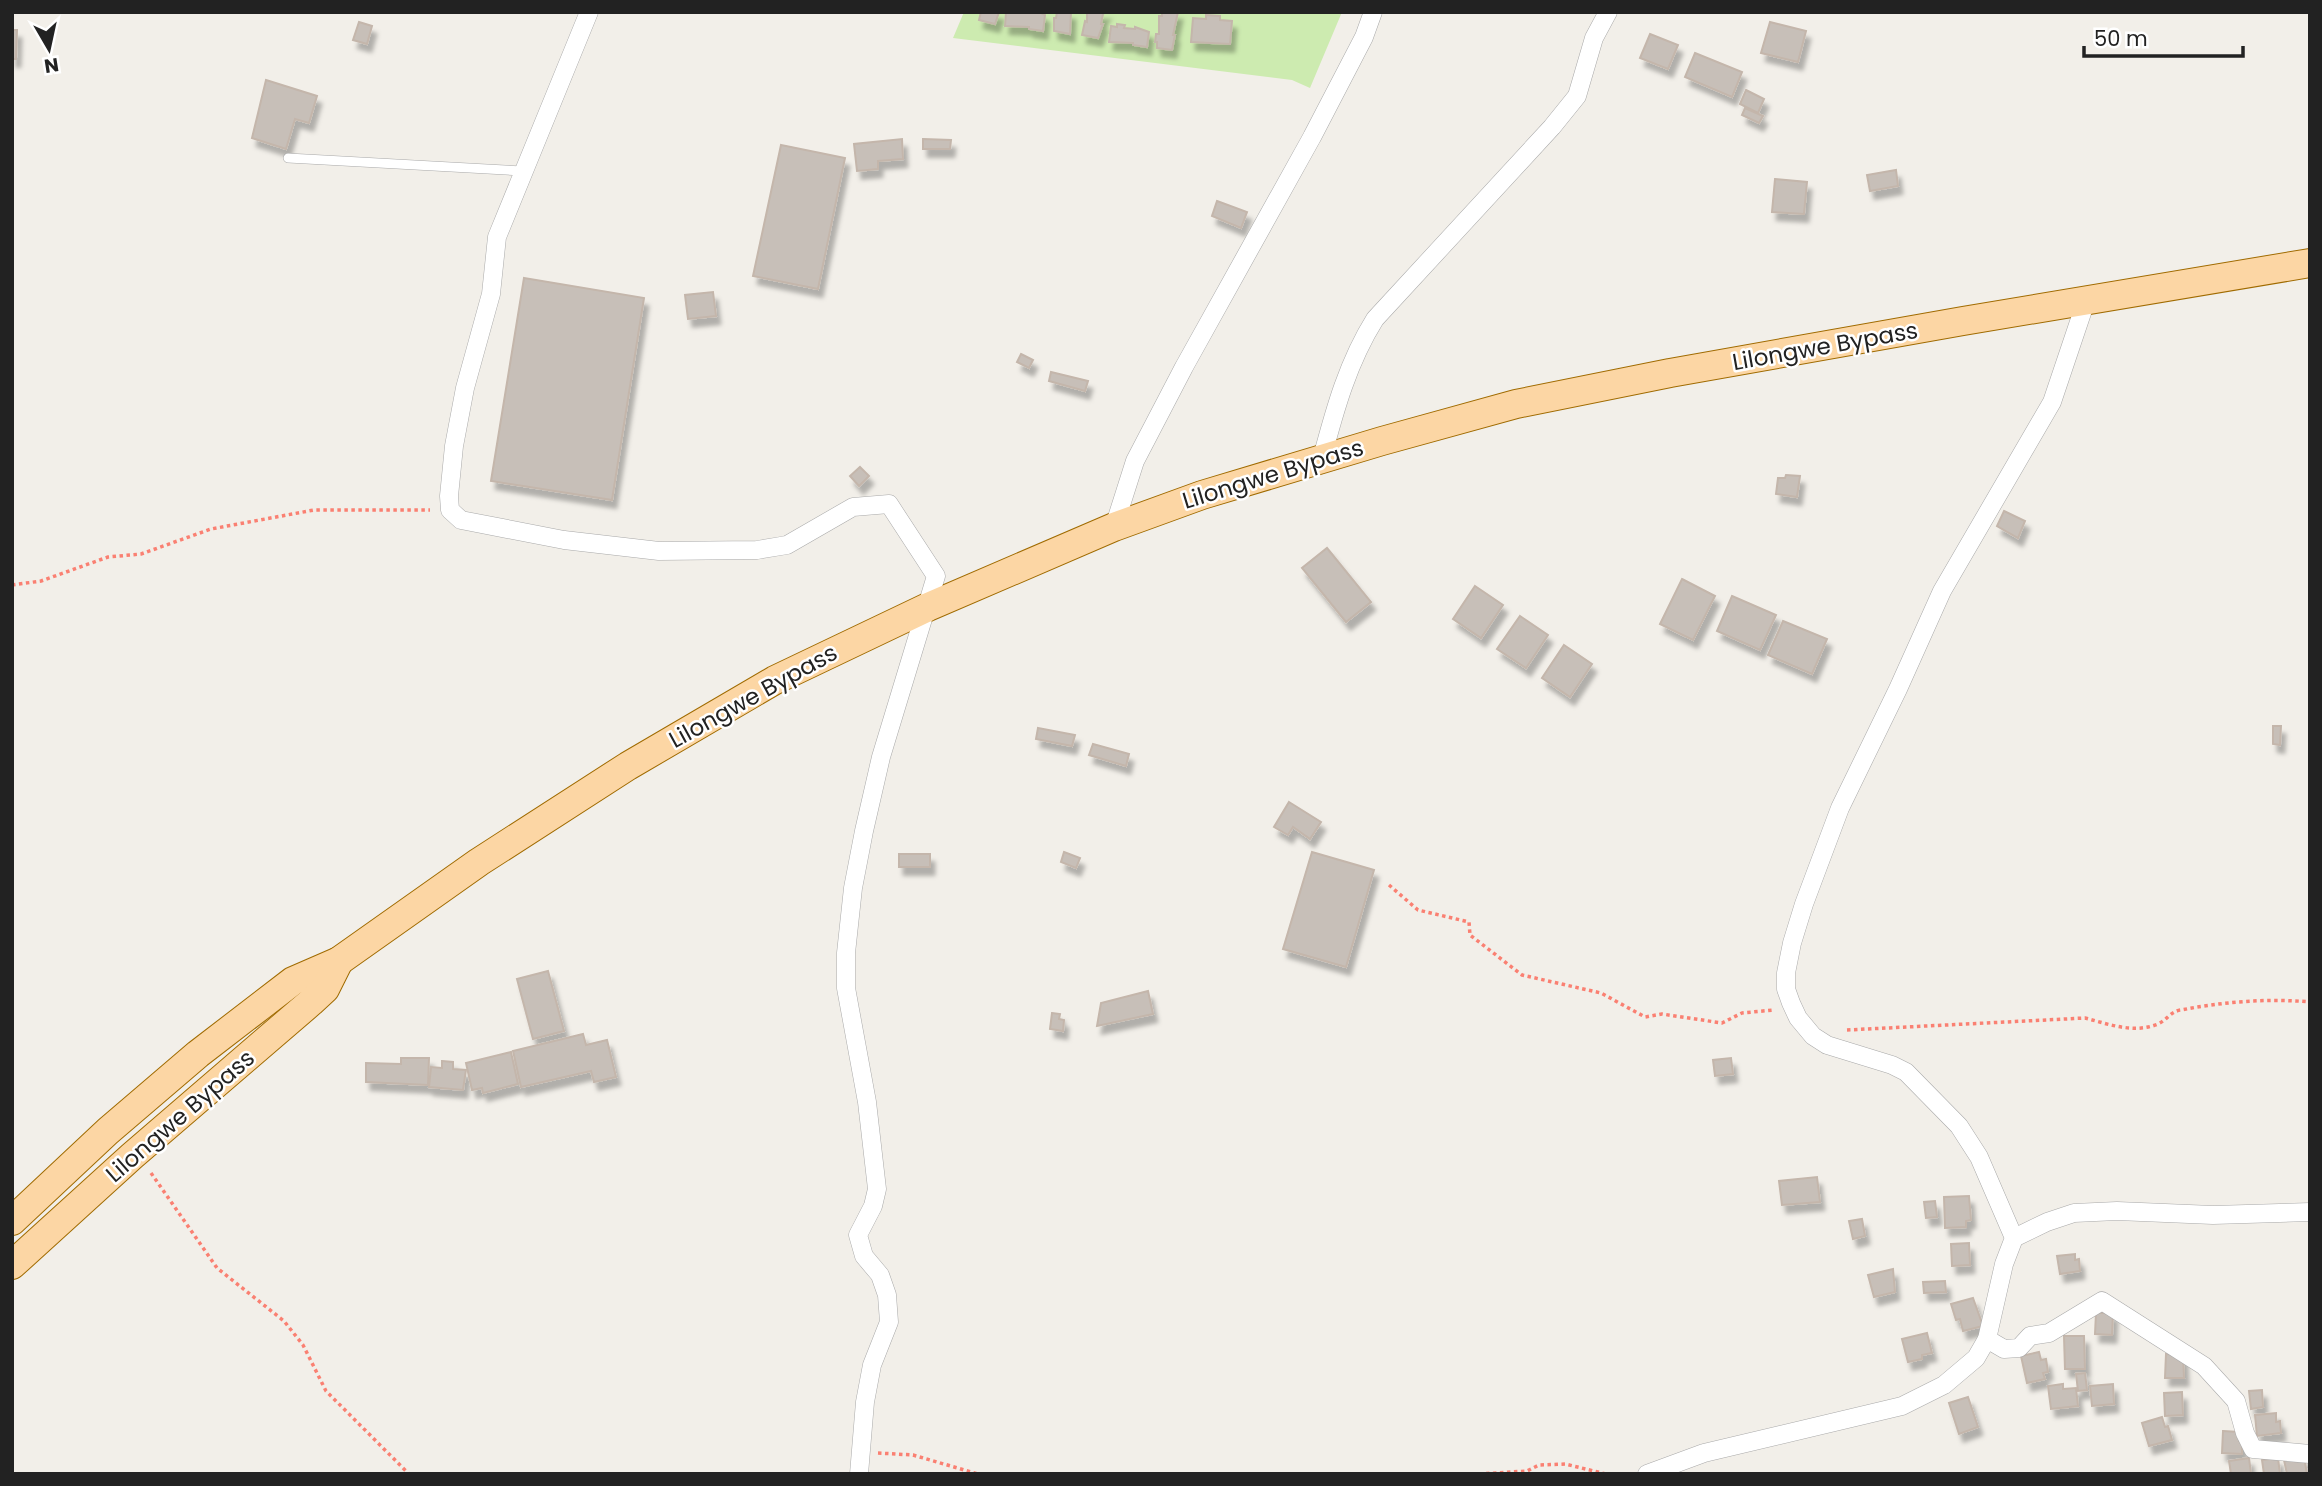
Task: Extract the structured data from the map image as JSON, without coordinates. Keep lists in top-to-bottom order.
{
  "streets": {
    "main road": ["Lilongwe Bypass"]
  },
  "scale_bar": "50 m",
  "north": "bottom"
}
